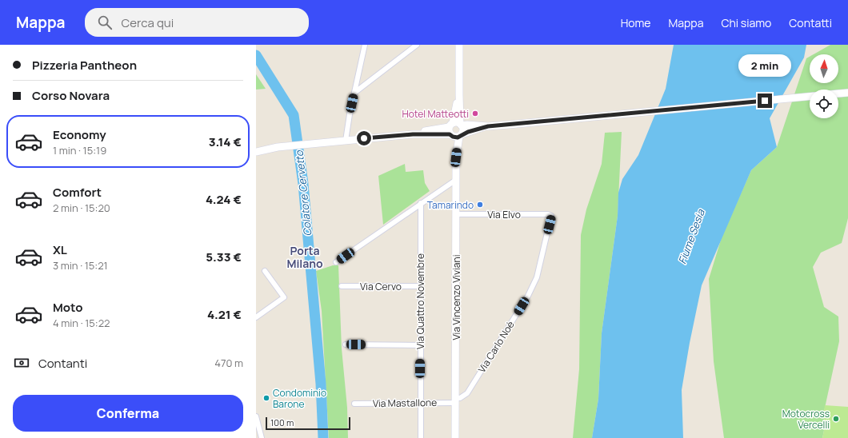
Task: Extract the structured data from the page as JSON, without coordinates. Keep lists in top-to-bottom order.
{
  "streets": {
    "main road": ["Via Vincenzo Viviani"],
    "street": [
      "Via Elvo",
      "Via Cervo",
      "Via Quattro Novembre",
      "Via Carlo Noè",
      "Via Mastallone"
    ]
  },
  "crossings": [
    ["Via Elvo", "Via Vincenzo Viviani"],
    ["Via Elvo", "Via Carlo Noè"],
    ["Via Cervo", "Via Quattro Novembre"],
    ["Via Vincenzo Viviani", "Via Carlo Noè"],
    ["Via Vincenzo Viviani", "Via Mastallone"],
    ["Via Quattro Novembre", "Via Mastallone"],
    ["Via Carlo Noè", "Via Mastallone"]
  ],
  "districts": ["Porta Milano"],
  "water": ["Colatore Cervetto", "Fiume Sesia"],
  "places": [
    "Hotel Matteotti",
    "Tamarindo",
    "Condominio Barone",
    "Motocross Vercelli"
  ],
  "scale_bar": "100 m",
  "north": "top",
  "page": {
    "header": "Mappa",
    "search": "Cerca qui",
    "nav": [
      "Home",
      "Mappa",
      "Chi siamo",
      "Contatti"
    ],
    "banner": ["Pizzeria Pantheon", "Corso Novara"],
    "bubble": "2 min",
    "list": [
      {
        "name": "Economy",
        "note": "1 min · 15:19",
        "value": "3.14 €"
      },
      {
        "name": "Comfort",
        "note": "2 min · 15:20",
        "value": "4.24 €"
      },
      {
        "name": "XL",
        "note": "3 min · 15:21",
        "value": "5.33 €"
      },
      {
        "name": "Moto",
        "note": "4 min · 15:22",
        "value": "4.21 €"
      }
    ],
    "pay": ["Contanti", "470 m"],
    "buttons": "Conferma",
    "scale": "100 m"
  }
}
